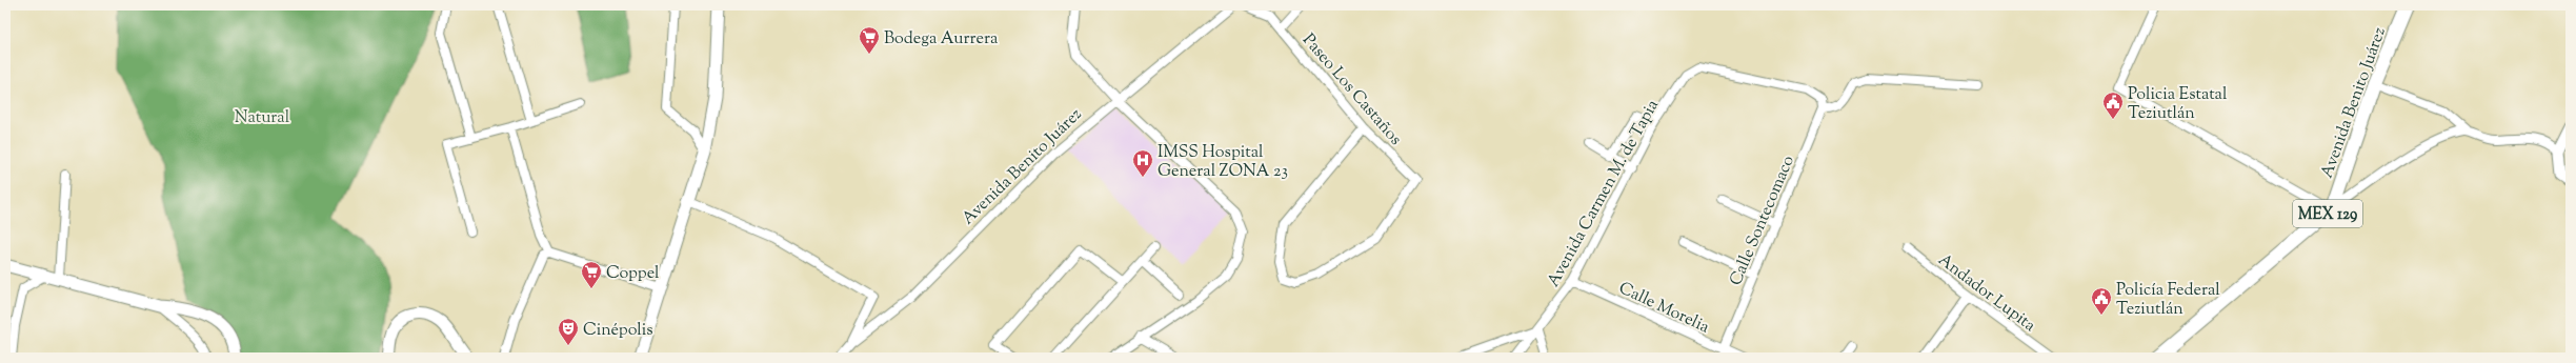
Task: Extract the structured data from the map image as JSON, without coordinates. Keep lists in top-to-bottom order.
{
  "streets": {
    "main road": ["Avenida Benito Juárez", "MEX 129"],
    "street": [
      "Paseo Los Castaños",
      "Avenida Carmen M. de Tapia",
      "Calle Sontecomaco",
      "Andador Lupita",
      "Calle Morelia"
    ]
  },
  "crossings": [
    ["Avenida Benito Juárez", "MEX 129"],
    ["Avenida Carmen M. de Tapia", "Calle Sontecomaco"],
    ["Avenida Carmen M. de Tapia", "Calle Morelia"],
    ["Calle Sontecomaco", "Calle Morelia"]
  ],
  "parks": ["Natural"],
  "places": {
    "supermarket": ["Bodega Aurrera", "Coppel"],
    "public building": ["Policia Estatal Teziutlán", "Policía Federal Teziutlán"],
    "hospital": ["IMSS Hospital General ZONA 23"],
    "theatre": ["Cinépolis"]
  }
}
